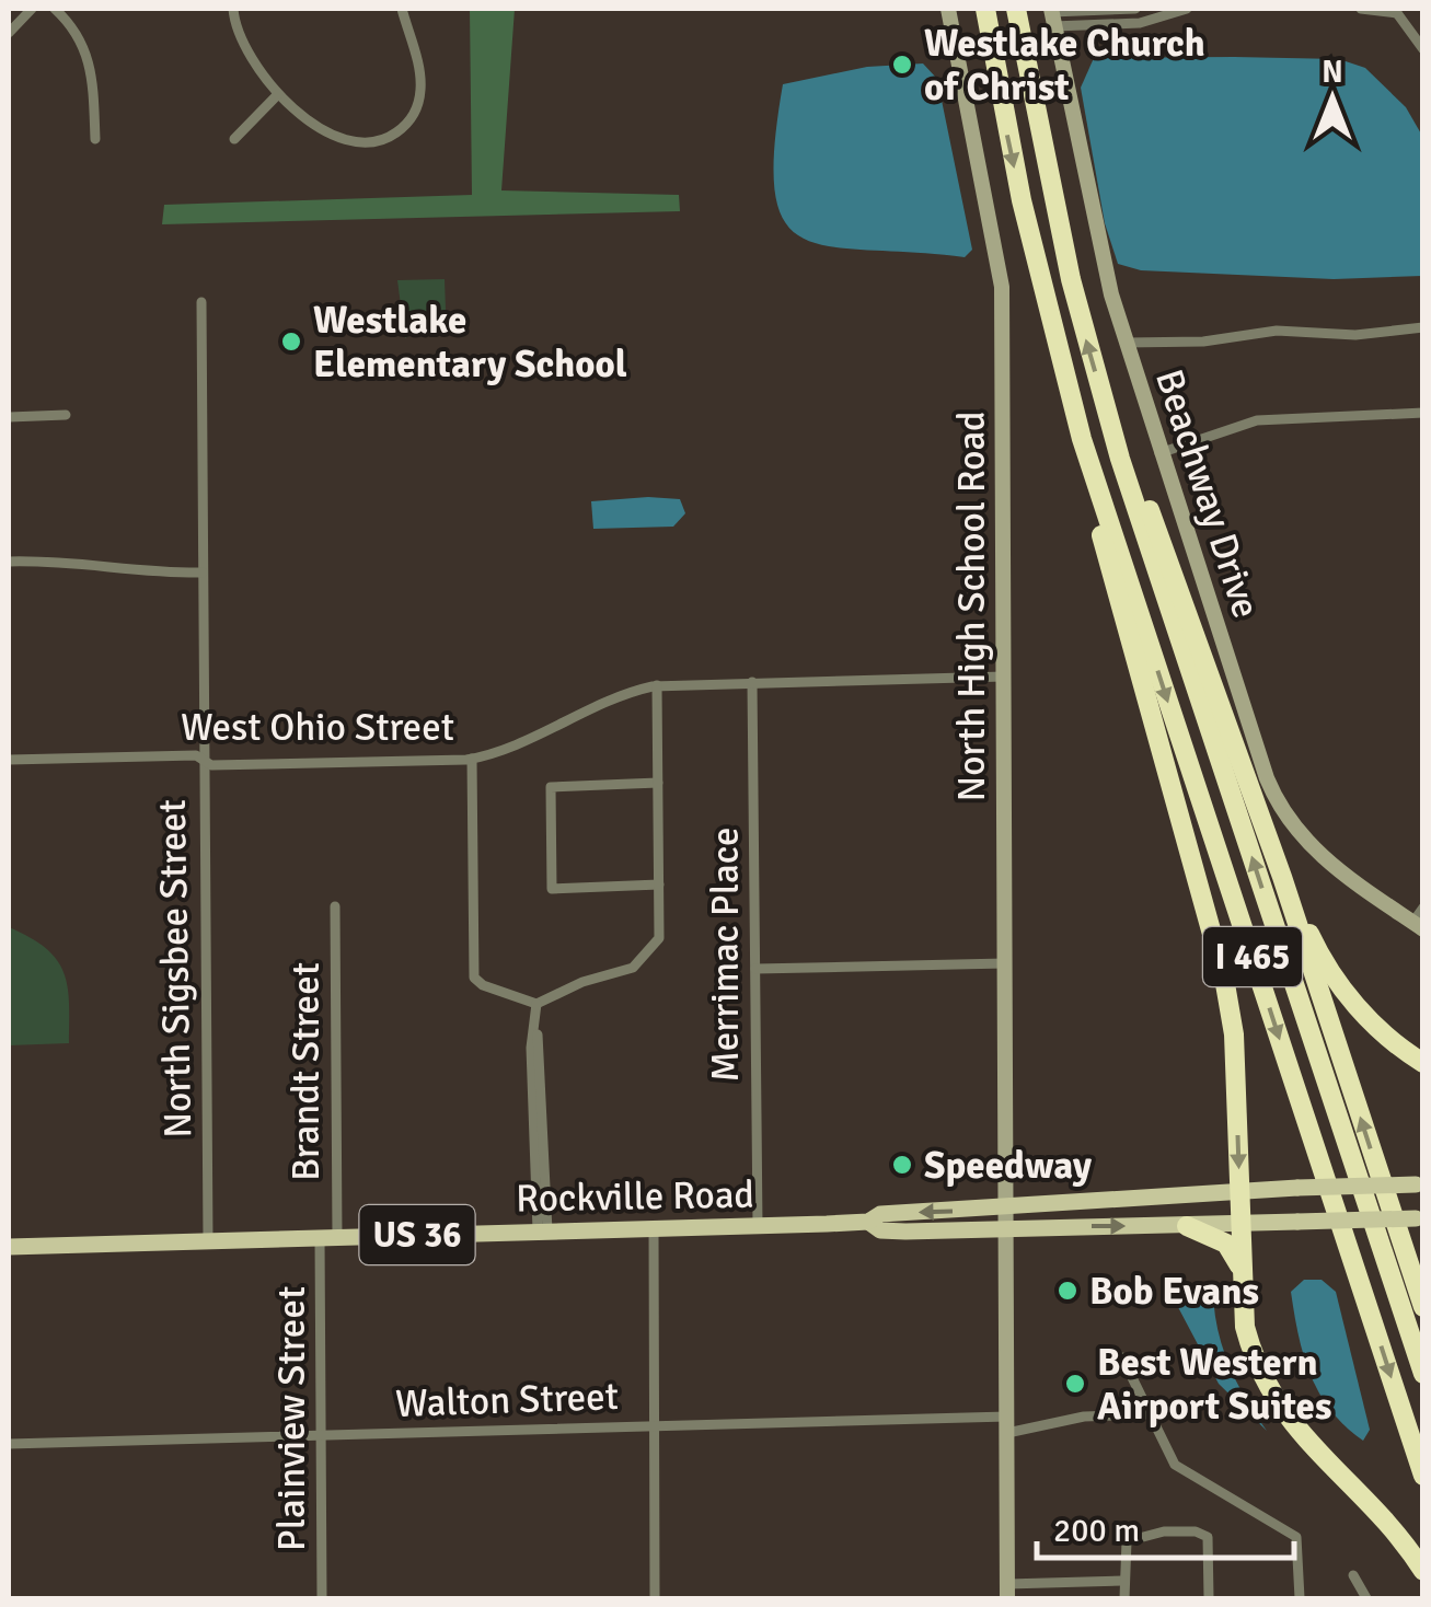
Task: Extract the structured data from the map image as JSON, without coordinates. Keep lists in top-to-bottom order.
{
  "streets": {
    "highway": ["I 465"],
    "main road": ["Rockville Road", "US 36"],
    "street": [
      "Beachway Drive",
      "North High School Road",
      "West Ohio Street",
      "Merrimac Place",
      "North Sigsbee Street",
      "Brandt Street",
      "Walton Street",
      "Plainview Street"
    ]
  },
  "crossings": [
    ["North High School Road", "West Ohio Street"],
    ["North High School Road", "Rockville Road"],
    ["North High School Road", "Walton Street"],
    ["West Ohio Street", "Merrimac Place"],
    ["West Ohio Street", "North Sigsbee Street"],
    ["Merrimac Place", "Rockville Road"],
    ["North Sigsbee Street", "Rockville Road"],
    ["Brandt Street", "Rockville Road"],
    ["Brandt Street", "Plainview Street"],
    ["Rockville Road", "Plainview Street"],
    ["Walton Street", "Plainview Street"]
  ],
  "places": [
    "Westlake Church of Christ",
    "Westlake Elementary School",
    "Speedway",
    "Bob Evans",
    "Best Western Airport Suites"
  ],
  "scale_bar": "200 m",
  "north": "top"
}
